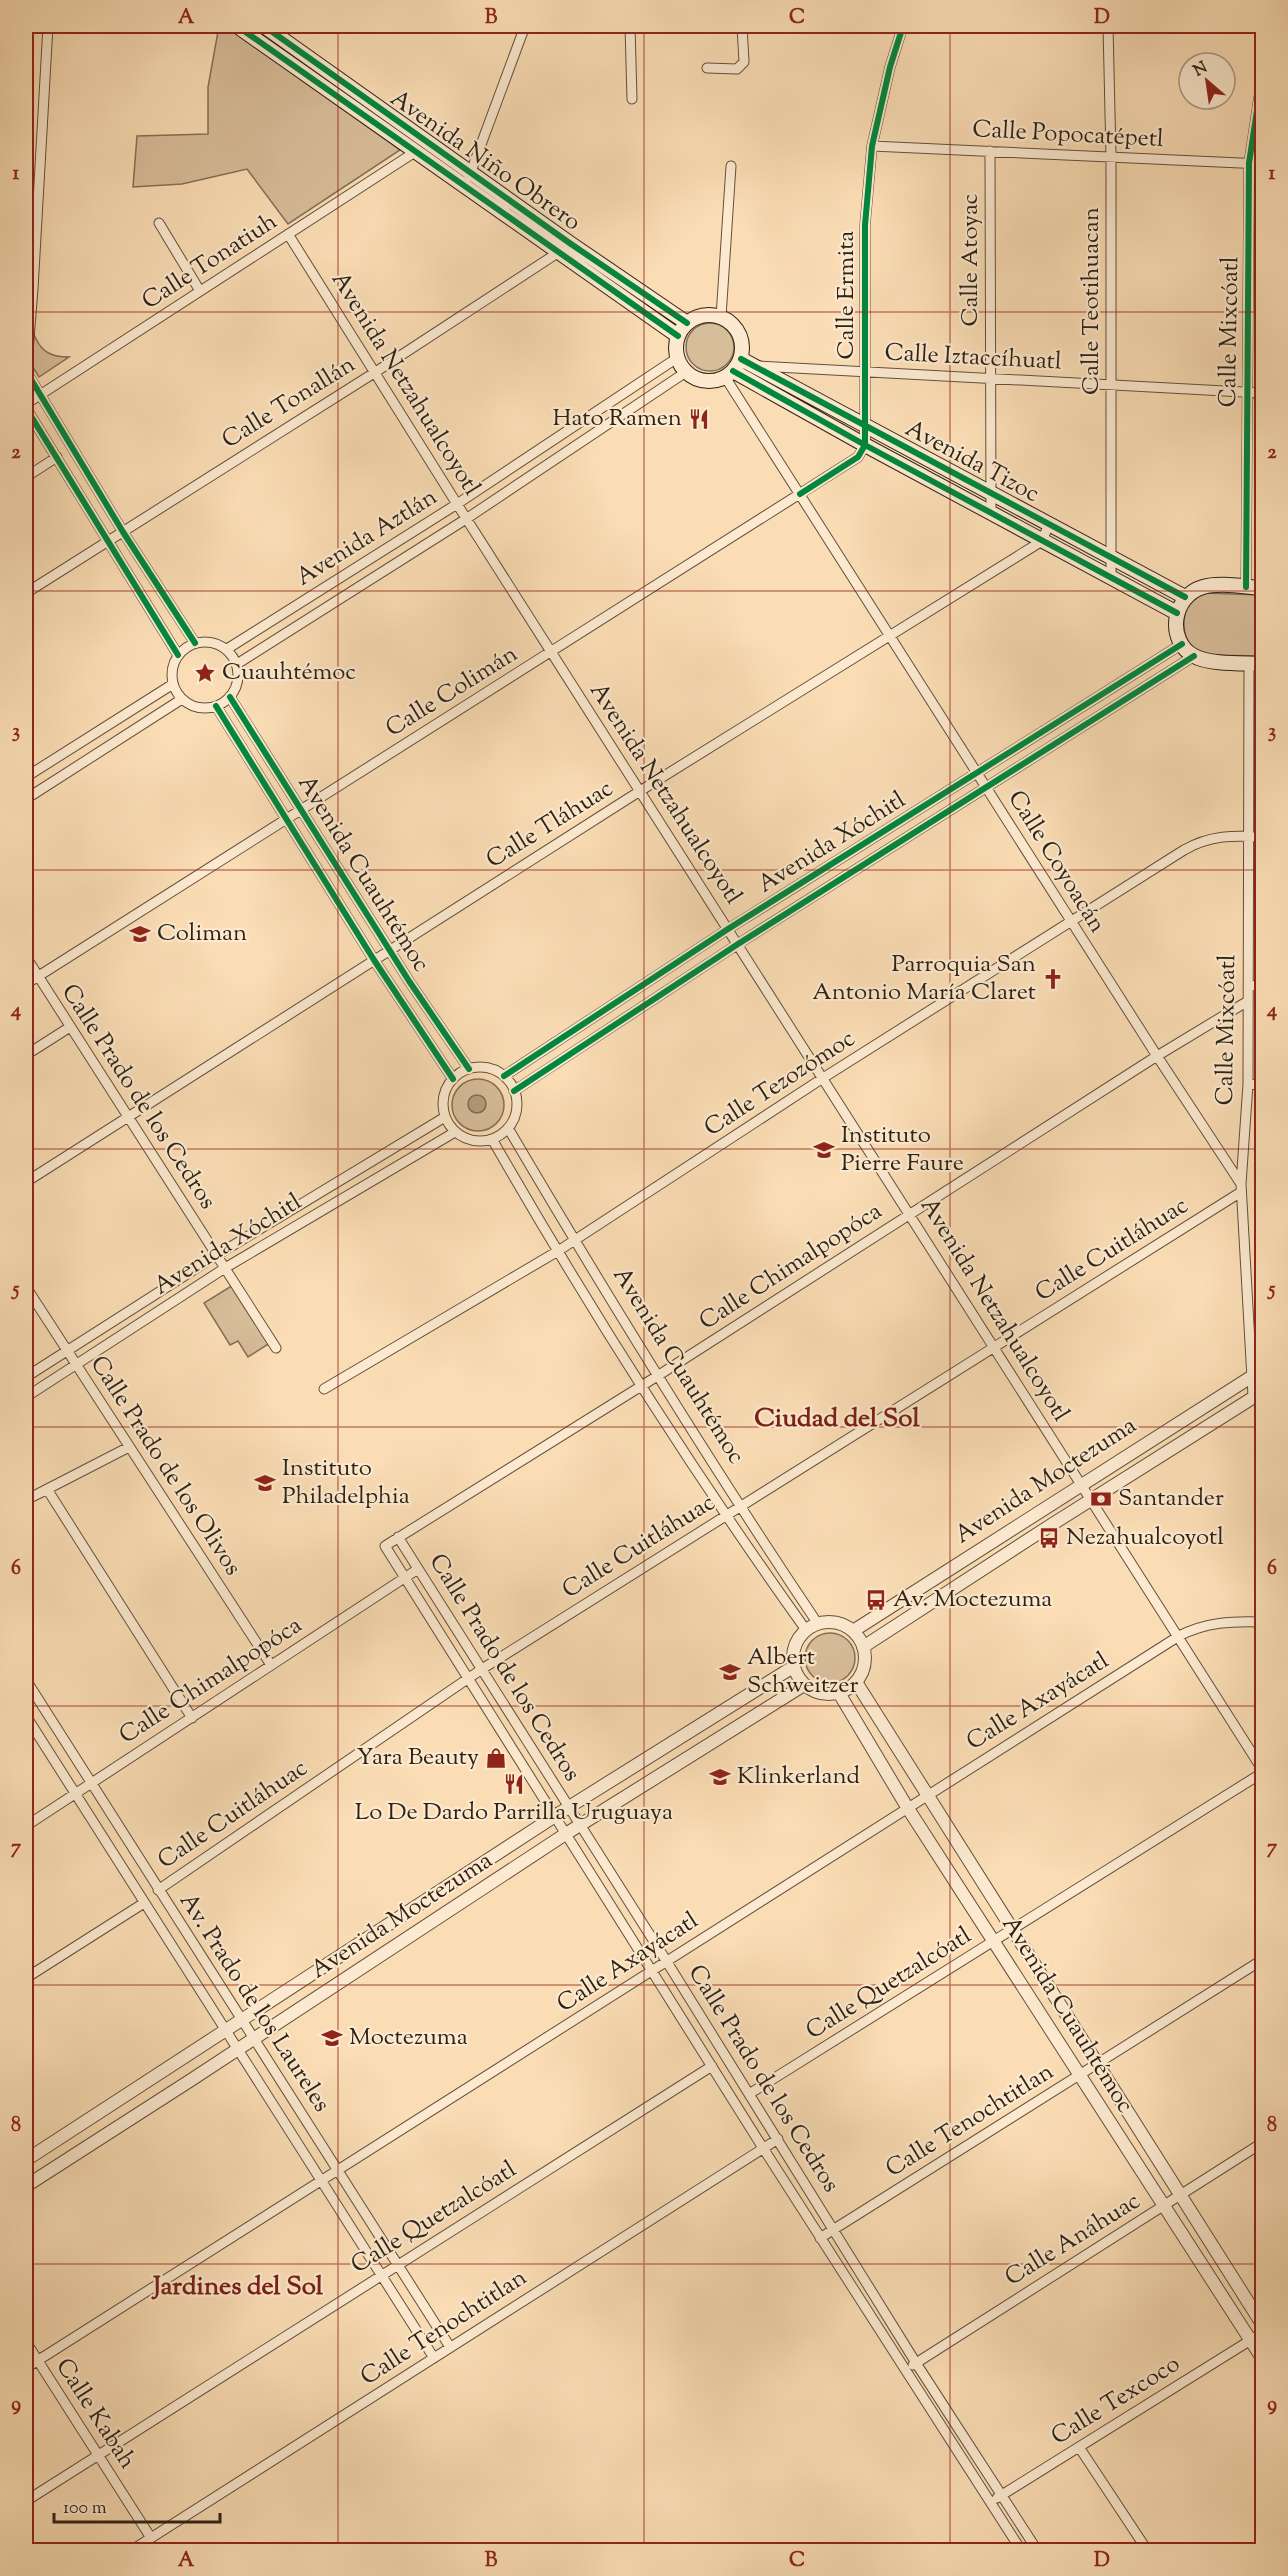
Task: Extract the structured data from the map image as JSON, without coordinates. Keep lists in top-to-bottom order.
{
  "streets": {
    "main road": ["Avenida Niño Obrero", "Avenida Tizoc"],
    "street": [
      "Calle Popocatépetl",
      "Calle Atoyac",
      "Calle Tonatiuh",
      "Calle Ermita",
      "Calle Teotihuacan",
      "Calle Mixcóatl",
      "Calle Iztaccíhuatl",
      "Avenida Netzahualcoyotl",
      "Calle Tonallán",
      "Avenida Aztlán",
      "Calle Colimán",
      "Calle Tláhuac",
      "Avenida Xóchitl",
      "Calle Coyoacán",
      "Avenida Cuauhtémoc",
      "Calle Tezozómoc",
      "Calle Prado de los Cedros",
      "Calle Cuitláhuac",
      "Calle Chimalpopóca",
      "Calle Prado de los Olivos",
      "Avenida Moctezuma",
      "Calle Axayácatl",
      "Calle Quetzalcóatl",
      "Av. Prado de los Laureles",
      "Calle Tenochtitlan",
      "Calle Anáhuac",
      "Calle Texcoco",
      "Calle Kabah"
    ]
  },
  "crossings": [
    ["Calle Popocatépetl", "Calle Atoyac"],
    ["Calle Popocatépetl", "Calle Ermita"],
    ["Calle Popocatépetl", "Calle Teotihuacan"],
    ["Calle Popocatépetl", "Calle Mixcóatl"],
    ["Avenida Niño Obrero", "Calle Tonatiuh"],
    ["Avenida Niño Obrero", "Calle Iztaccíhuatl"],
    ["Avenida Niño Obrero", "Calle Tonallán"],
    ["Avenida Niño Obrero", "Avenida Tizoc"],
    ["Avenida Niño Obrero", "Avenida Aztlán"],
    ["Avenida Niño Obrero", "Calle Coyoacán"],
    ["Calle Atoyac", "Calle Iztaccíhuatl"],
    ["Calle Atoyac", "Avenida Tizoc"],
    ["Calle Tonatiuh", "Avenida Netzahualcoyotl"],
    ["Calle Ermita", "Calle Iztaccíhuatl"],
    ["Calle Ermita", "Avenida Tizoc"],
    ["Calle Teotihuacan", "Calle Iztaccíhuatl"],
    ["Calle Teotihuacan", "Avenida Tizoc"],
    ["Calle Mixcóatl", "Calle Iztaccíhuatl"],
    ["Calle Mixcóatl", "Calle Coyoacán"],
    ["Calle Mixcóatl", "Calle Tezozómoc"],
    ["Calle Mixcóatl", "Calle Cuitláhuac"],
    ["Calle Mixcóatl", "Calle Chimalpopóca"],
    ["Calle Mixcóatl", "Avenida Moctezuma"],
    ["Calle Iztaccíhuatl", "Avenida Tizoc"],
    ["Calle Iztaccíhuatl", "Avenida Aztlán"],
    ["Calle Iztaccíhuatl", "Calle Coyoacán"],
    ["Avenida Netzahualcoyotl", "Calle Tonallán"],
    ["Avenida Netzahualcoyotl", "Avenida Aztlán"],
    ["Avenida Netzahualcoyotl", "Calle Colimán"],
    ["Avenida Netzahualcoyotl", "Calle Tláhuac"],
    ["Avenida Netzahualcoyotl", "Avenida Xóchitl"],
    ["Avenida Netzahualcoyotl", "Calle Tezozómoc"],
    ["Avenida Netzahualcoyotl", "Calle Cuitláhuac"],
    ["Avenida Netzahualcoyotl", "Calle Chimalpopóca"],
    ["Avenida Netzahualcoyotl", "Avenida Moctezuma"],
    ["Avenida Netzahualcoyotl", "Calle Axayácatl"],
    ["Avenida Netzahualcoyotl", "Calle Quetzalcóatl"],
    ["Avenida Tizoc", "Avenida Aztlán"],
    ["Avenida Tizoc", "Calle Colimán"],
    ["Avenida Tizoc", "Calle Tláhuac"],
    ["Avenida Tizoc", "Calle Coyoacán"],
    ["Avenida Aztlán", "Calle Coyoacán"],
    ["Avenida Aztlán", "Avenida Cuauhtémoc"],
    ["Calle Colimán", "Calle Coyoacán"],
    ["Calle Colimán", "Avenida Cuauhtémoc"],
    ["Calle Colimán", "Calle Prado de los Cedros"],
    ["Calle Tláhuac", "Calle Coyoacán"],
    ["Calle Tláhuac", "Avenida Cuauhtémoc"],
    ["Calle Tláhuac", "Calle Prado de los Cedros"],
    ["Avenida Xóchitl", "Calle Coyoacán"],
    ["Avenida Xóchitl", "Avenida Cuauhtémoc"],
    ["Avenida Xóchitl", "Calle Prado de los Cedros"],
    ["Avenida Xóchitl", "Calle Prado de los Olivos"],
    ["Calle Coyoacán", "Calle Tezozómoc"],
    ["Calle Coyoacán", "Calle Cuitláhuac"],
    ["Calle Coyoacán", "Calle Chimalpopóca"],
    ["Avenida Cuauhtémoc", "Calle Tezozómoc"],
    ["Avenida Cuauhtémoc", "Calle Cuitláhuac"],
    ["Avenida Cuauhtémoc", "Calle Chimalpopóca"],
    ["Avenida Cuauhtémoc", "Avenida Moctezuma"],
    ["Avenida Cuauhtémoc", "Calle Axayácatl"],
    ["Avenida Cuauhtémoc", "Calle Quetzalcóatl"],
    ["Avenida Cuauhtémoc", "Calle Tenochtitlan"],
    ["Avenida Cuauhtémoc", "Calle Anáhuac"],
    ["Avenida Cuauhtémoc", "Calle Texcoco"],
    ["Calle Prado de los Cedros", "Calle Cuitláhuac"],
    ["Calle Prado de los Cedros", "Calle Chimalpopóca"],
    ["Calle Prado de los Cedros", "Avenida Moctezuma"],
    ["Calle Prado de los Cedros", "Calle Axayácatl"],
    ["Calle Prado de los Cedros", "Calle Quetzalcóatl"],
    ["Calle Prado de los Cedros", "Calle Tenochtitlan"],
    ["Calle Prado de los Cedros", "Calle Anáhuac"],
    ["Calle Prado de los Cedros", "Calle Texcoco"],
    ["Calle Cuitláhuac", "Av. Prado de los Laureles"],
    ["Calle Chimalpopóca", "Calle Prado de los Olivos"],
    ["Calle Chimalpopóca", "Av. Prado de los Laureles"],
    ["Avenida Moctezuma", "Av. Prado de los Laureles"],
    ["Calle Axayácatl", "Av. Prado de los Laureles"],
    ["Calle Axayácatl", "Calle Kabah"],
    ["Calle Quetzalcóatl", "Av. Prado de los Laureles"],
    ["Calle Quetzalcóatl", "Calle Kabah"],
    ["Av. Prado de los Laureles", "Calle Tenochtitlan"],
    ["Calle Tenochtitlan", "Calle Kabah"]
  ],
  "districts": ["Ciudad del Sol", "Jardines del Sol"],
  "places": {
    "restaurant": ["Hato Ramen", "Lo De Dardo Parrilla Uruguaya"],
    "place": ["Cuauhtémoc"],
    "school or university": [
      "Coliman",
      "Instituto Pierre Faure",
      "Instituto Philadelphia",
      "Albert Schweitzer",
      "Klinkerland",
      "Moctezuma"
    ],
    "church": ["Parroquia San Antonio María Claret"],
    "bank": ["Santander"],
    "bus stop": ["Nezahualcoyotl", "Av. Moctezuma"],
    "shop": ["Yara Beauty"]
  },
  "scale_bar": "100 m",
  "north": "top left",
  "grid": {
    "columns": [
      "A",
      "B",
      "C",
      "D"
    ],
    "rows": [
      "1",
      "2",
      "3",
      "4",
      "5",
      "6",
      "7",
      "8",
      "9"
    ]
  }
}
